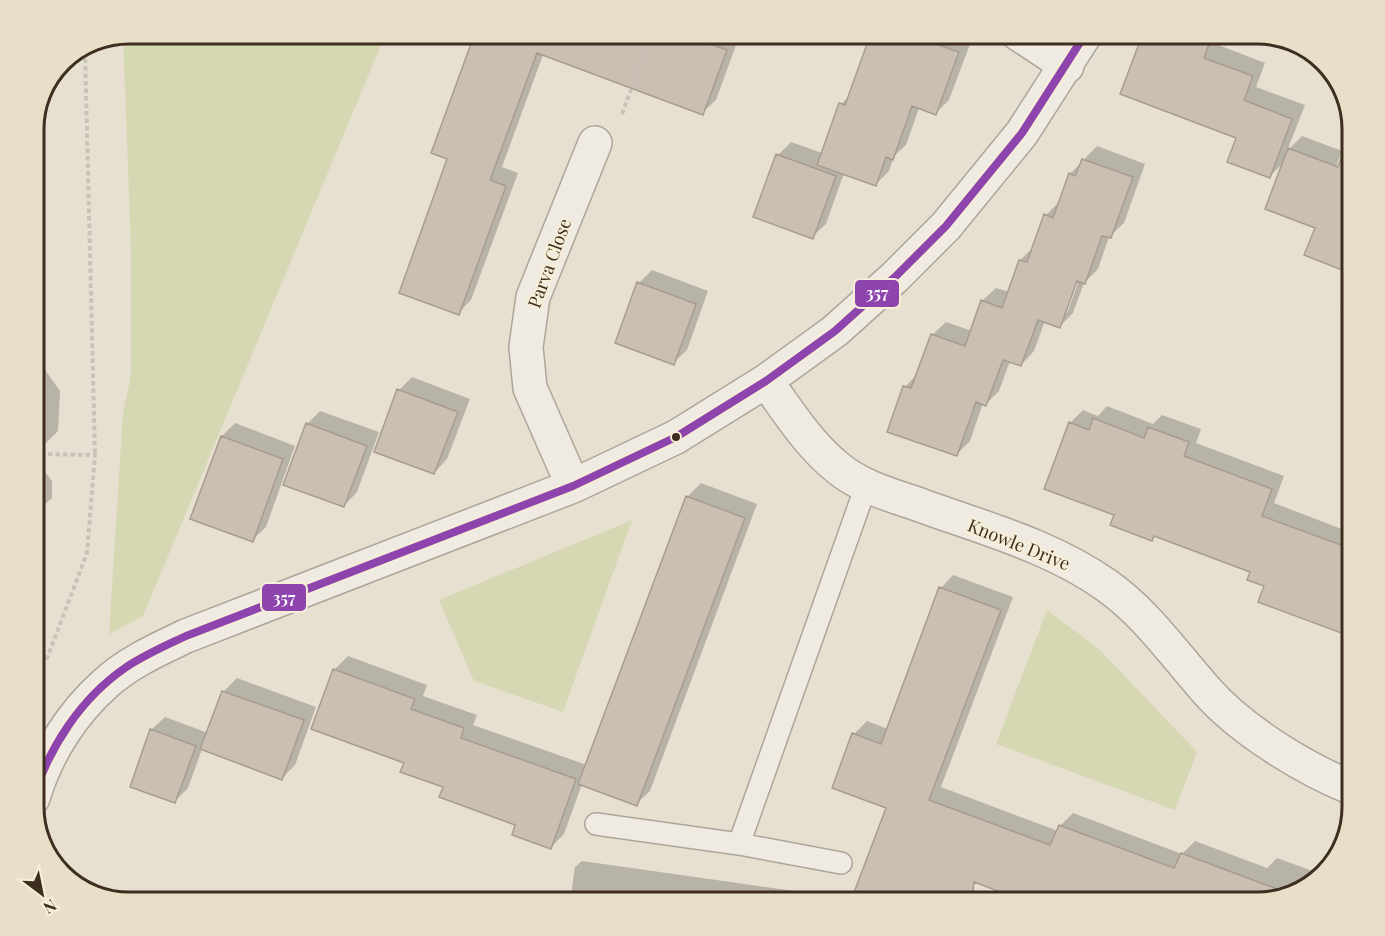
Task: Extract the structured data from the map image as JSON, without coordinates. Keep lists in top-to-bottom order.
{
  "streets": {
    "street": ["Parva Close", "Knowle Drive"]
  },
  "lines": ["transit line 357"],
  "north": "bottom right"
}
